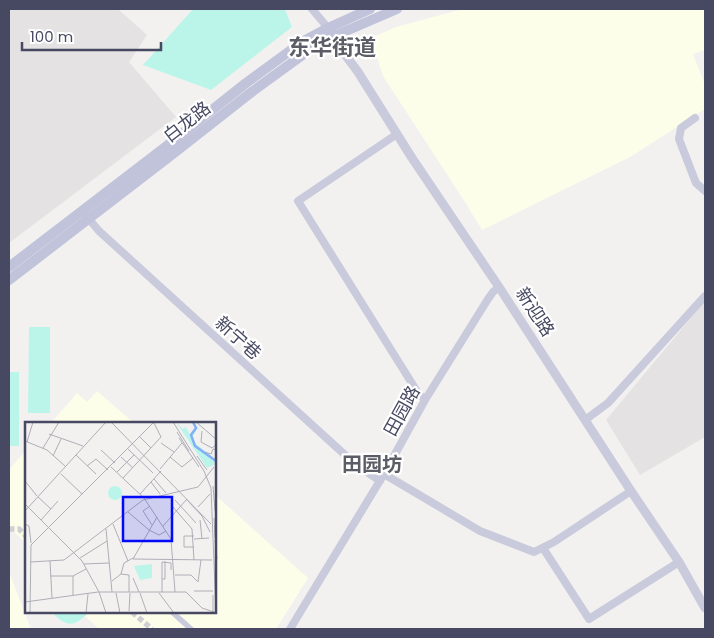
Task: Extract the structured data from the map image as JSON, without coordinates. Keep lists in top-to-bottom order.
{
  "streets": {
    "main road": ["白龙路"],
    "street": ["新迎路", "新宁巷", "田园路"]
  },
  "crossings": [
    ["白龙路", "新迎路"],
    ["白龙路", "新宁巷"],
    ["新迎路", "田园路"],
    ["新宁巷", "田园路"]
  ],
  "districts": ["东华街道", "田园坊"],
  "scale_bar": "100 m"
}
